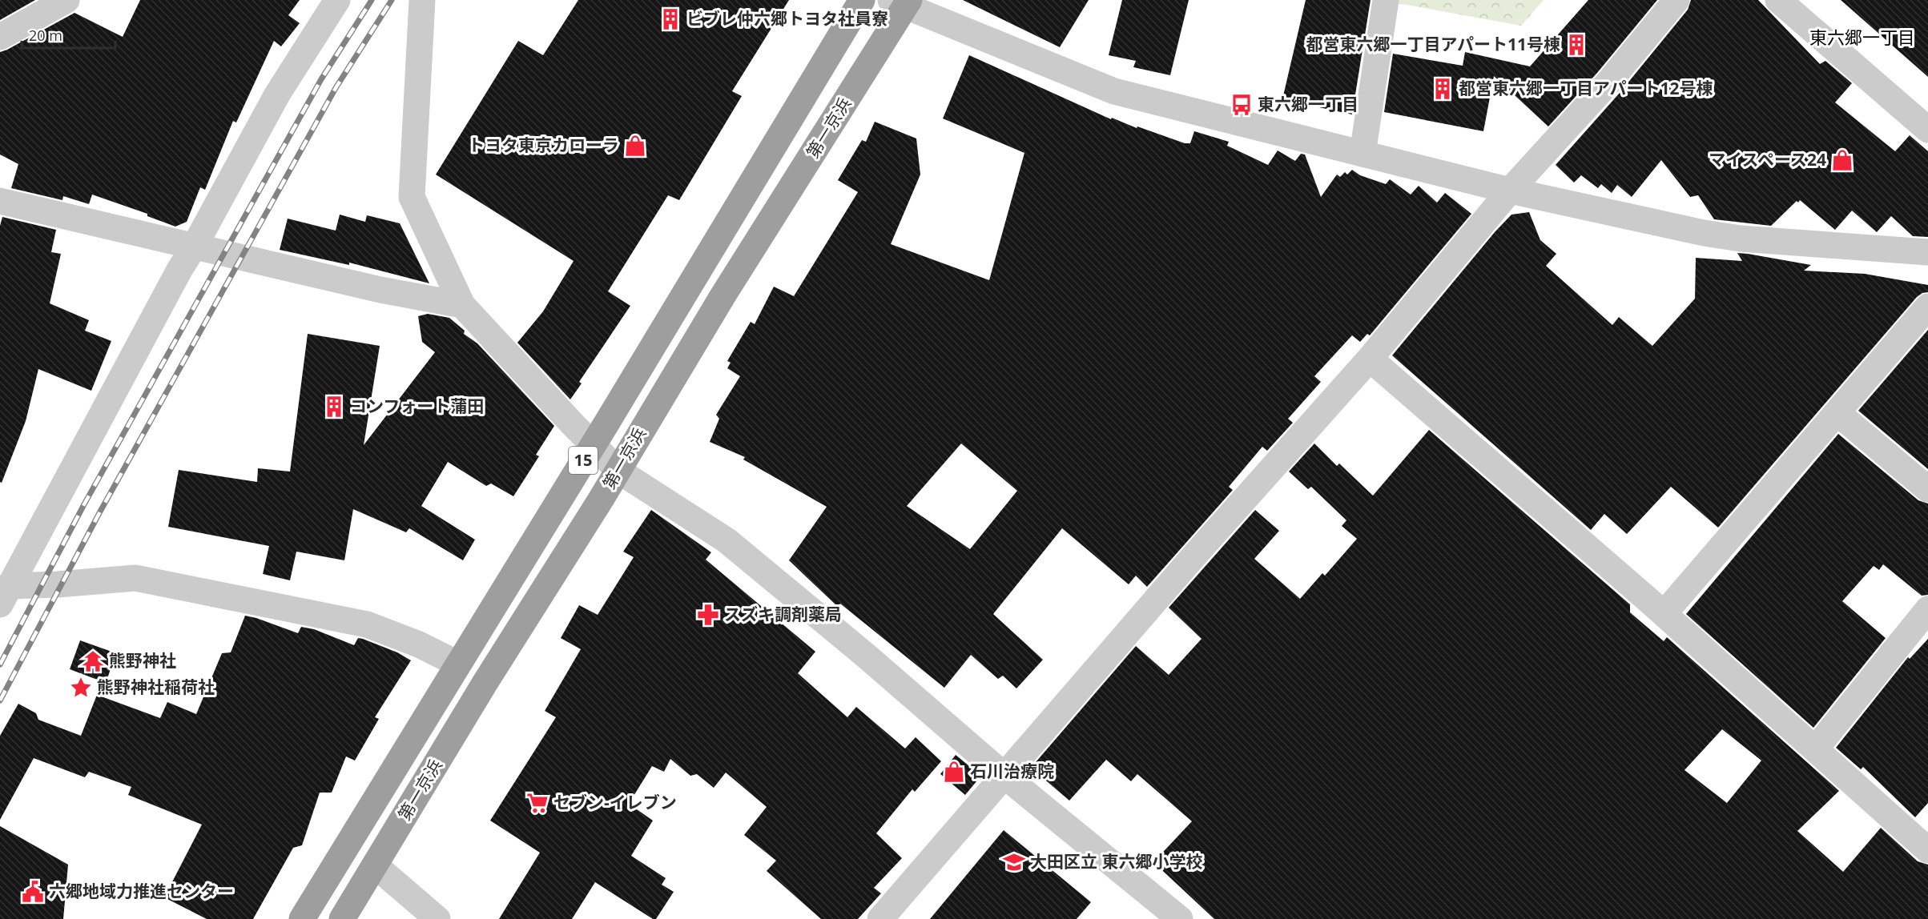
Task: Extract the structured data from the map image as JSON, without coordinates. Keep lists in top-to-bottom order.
{
  "streets": {
    "highway": ["第一京浜", "15"]
  },
  "districts": ["東六郷一丁目"],
  "places": {
    "building": [
      "ビブレ仲六郷トヨタ社員寮",
      "都営東六郷一丁目アパート11号棟",
      "都営東六郷一丁目アパート12号棟",
      "コンフォート蒲田"
    ],
    "bus stop": ["東六郷一丁目"],
    "shop": ["トヨタ東京カローラ", "マイスペース24", "石川治療院"],
    "pharmacy": ["スズキ調剤薬局"],
    "temple": ["熊野神社"],
    "place": ["熊野神社稲荷社"],
    "supermarket": ["セブン-イレブン"],
    "school or university": ["大田区立 東六郷小学校"],
    "public building": ["六郷地域力推進センター"]
  },
  "scale_bar": "20 m"
}
